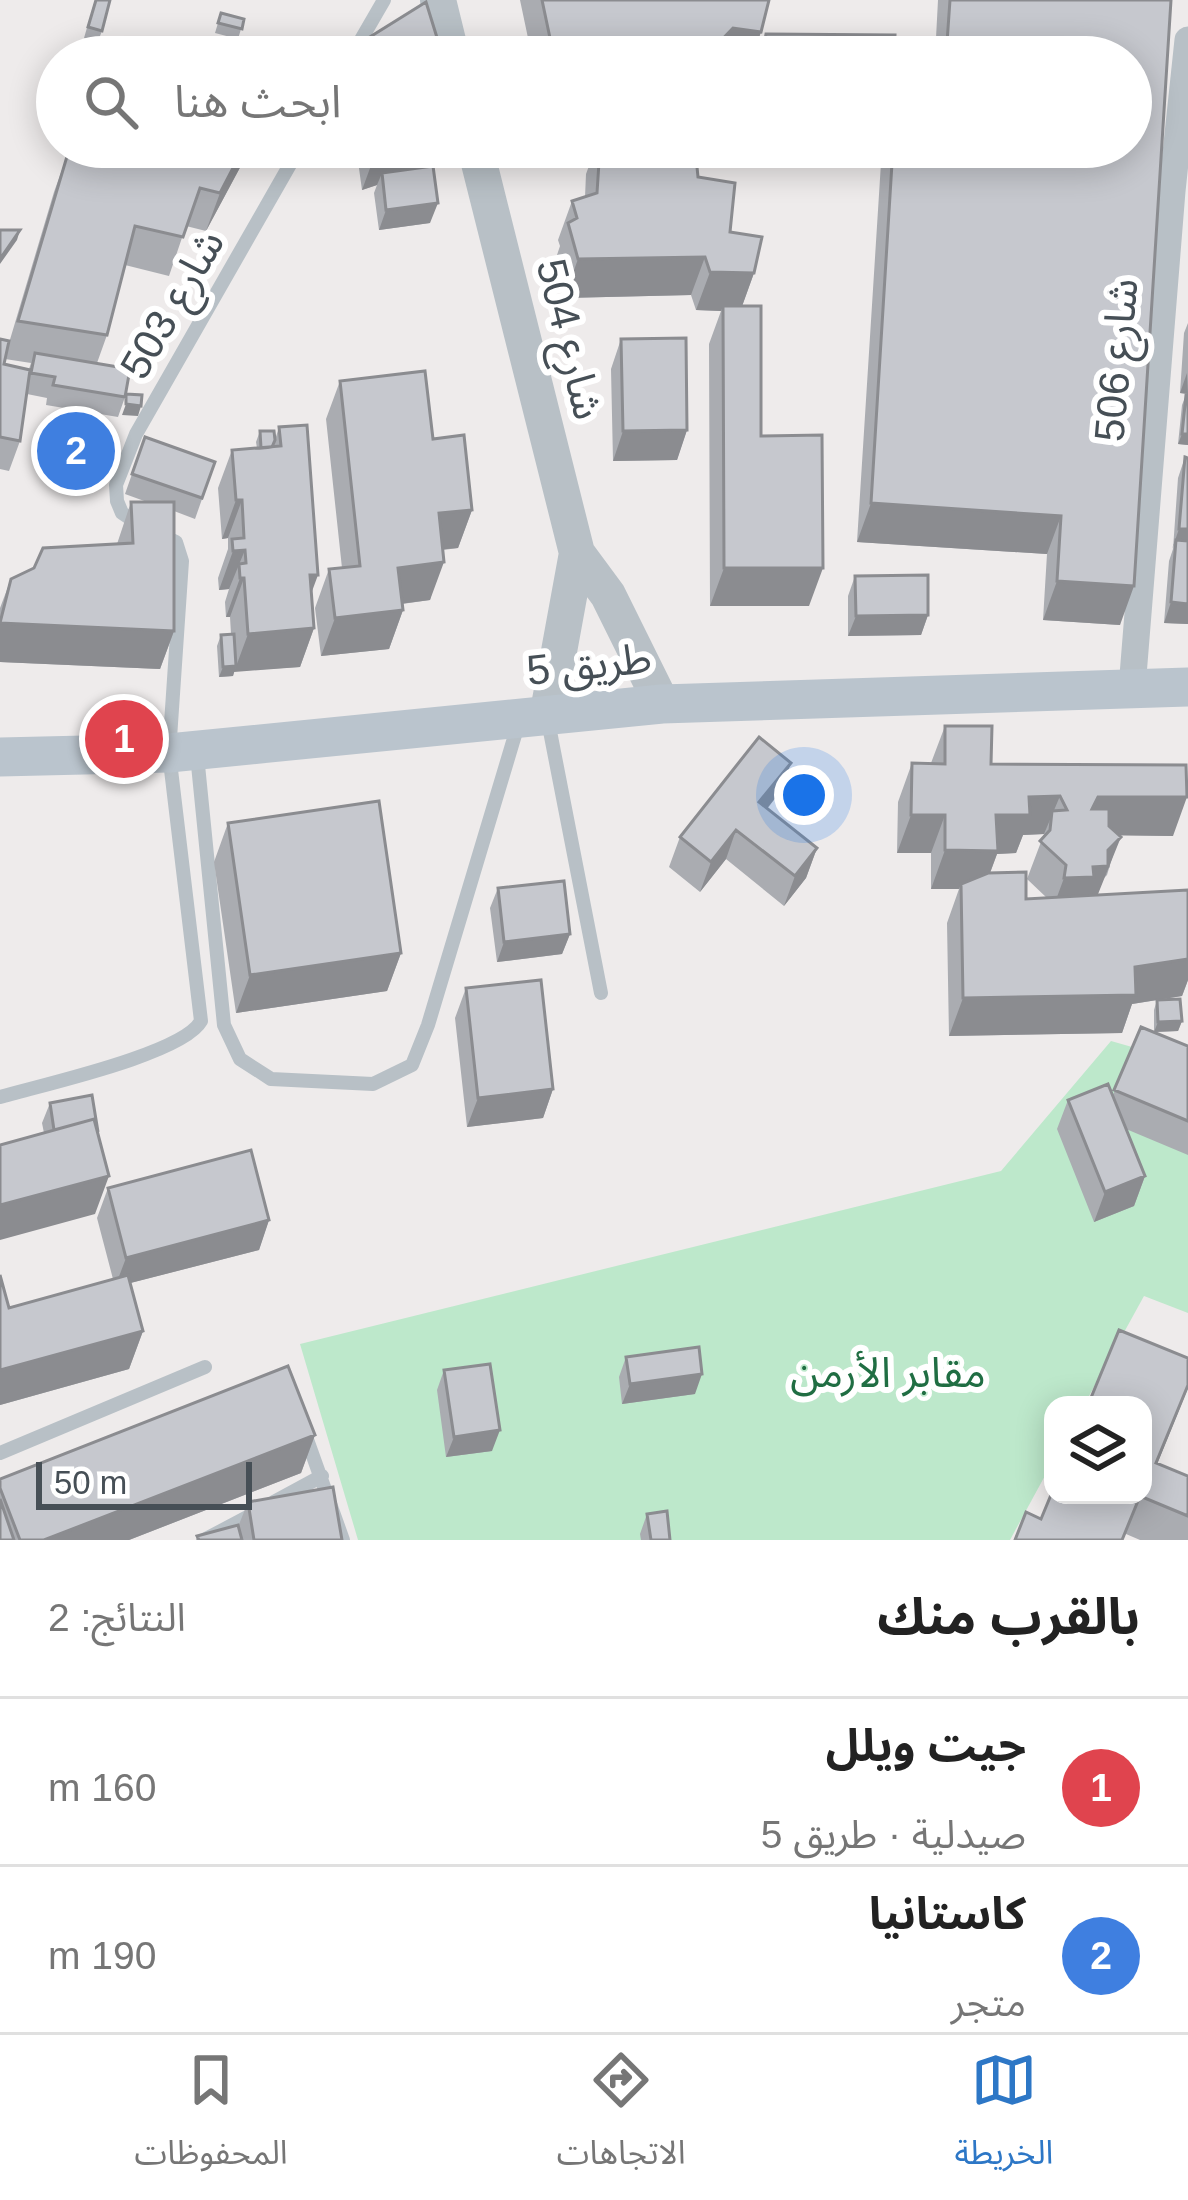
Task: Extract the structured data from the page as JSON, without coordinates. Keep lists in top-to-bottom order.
{
  "streets": {
    "main road": ["طريق 5"],
    "street": ["شارع 504", "شارع 506"],
    "lane": ["شارع 503"]
  },
  "crossings": [
    ["شارع 503", "طريق 5"],
    ["شارع 504", "طريق 5"],
    ["شارع 506", "طريق 5"]
  ],
  "parks": ["مقابر الأرمن"],
  "scale_bar": "50 m",
  "page": {
    "search": "ابحث هنا",
    "pins": ["2", "1"],
    "scale": "50 m",
    "heading": ["بالقرب منك", "النتائج: 2"],
    "list": [
      {
        "mark": "1",
        "name": "جيت ويلل",
        "note": "صيدلية · طريق 5",
        "value": "160 m"
      },
      {
        "mark": "2",
        "name": "كاستانيا",
        "note": "متجر",
        "value": "190 m"
      }
    ],
    "nav": ["الخريطة", "الاتجاهات", "المحفوظات"]
  }
}
